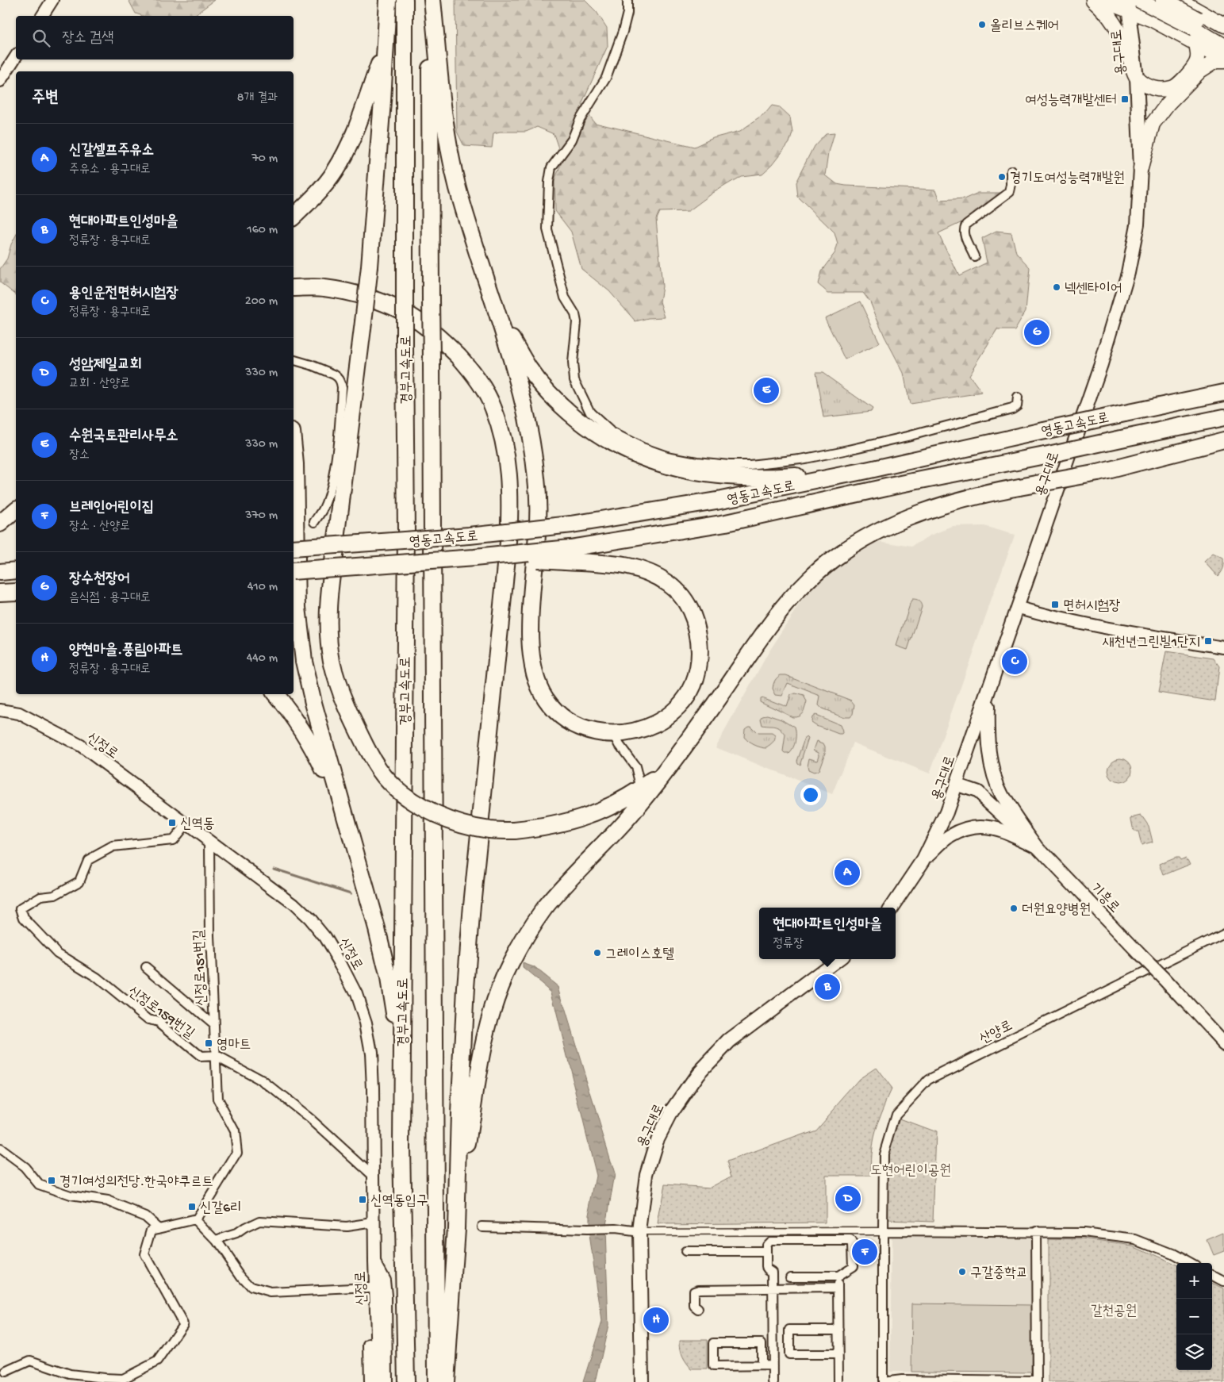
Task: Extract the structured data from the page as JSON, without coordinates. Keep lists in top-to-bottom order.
{
  "streets": {
    "highway": ["경부고속도로", "영동고속도로"],
    "main road": ["용구대로", "기흥로"],
    "street": [
      "신정로",
      "신정로151번길",
      "신정로159번길",
      "산양로"
    ]
  },
  "crossings": [
    ["용구대로", "기흥로"],
    ["신정로", "신정로151번길"],
    ["신정로", "신정로159번길"],
    ["신정로151번길", "신정로159번길"]
  ],
  "parks": ["도현어린이공원", "갈천공원"],
  "places": {
    "other": [
      "올리브스퀘어",
      "경기도여성능력개발원",
      "넥센타이어",
      "더원요양병원",
      "그레이스호텔",
      "구갈중학교"
    ],
    "transit": [
      "여성능력개발센터",
      "면허시험장",
      "새천년그린빌1단지",
      "신역동",
      "영마트",
      "경기여성의전당.한국야쿠르트",
      "신역동입구",
      "신갈6리"
    ]
  },
  "page": {
    "search": "장소 검색",
    "heading": ["주변", "8개 결과"],
    "list": [
      {
        "mark": "A",
        "name": "신갈셀프주유소",
        "note": "주유소 · 용구대로",
        "value": "70 m"
      },
      {
        "mark": "B",
        "name": "현대아파트인성마을",
        "note": "정류장 · 용구대로",
        "value": "160 m"
      },
      {
        "mark": "C",
        "name": "용인운전면허시험장",
        "note": "정류장 · 용구대로",
        "value": "200 m"
      },
      {
        "mark": "D",
        "name": "성암제일교회",
        "note": "교회 · 산양로",
        "value": "330 m"
      },
      {
        "mark": "E",
        "name": "수원국토관리사무소",
        "note": "장소",
        "value": "330 m"
      },
      {
        "mark": "F",
        "name": "브레인어린이집",
        "note": "장소 · 산양로",
        "value": "370 m"
      },
      {
        "mark": "G",
        "name": "장수천장어",
        "note": "음식점 · 용구대로",
        "value": "410 m"
      },
      {
        "mark": "H",
        "name": "양현마을.풍림아파트",
        "note": "정류장 · 용구대로",
        "value": "440 m"
      }
    ],
    "pins": [
      "G",
      "E",
      "C",
      "A",
      "B",
      "D",
      "F",
      "H"
    ],
    "popup": ["현대아파트인성마을", "정류장"],
    "map_buttons": ["+", "−"]
  }
}
